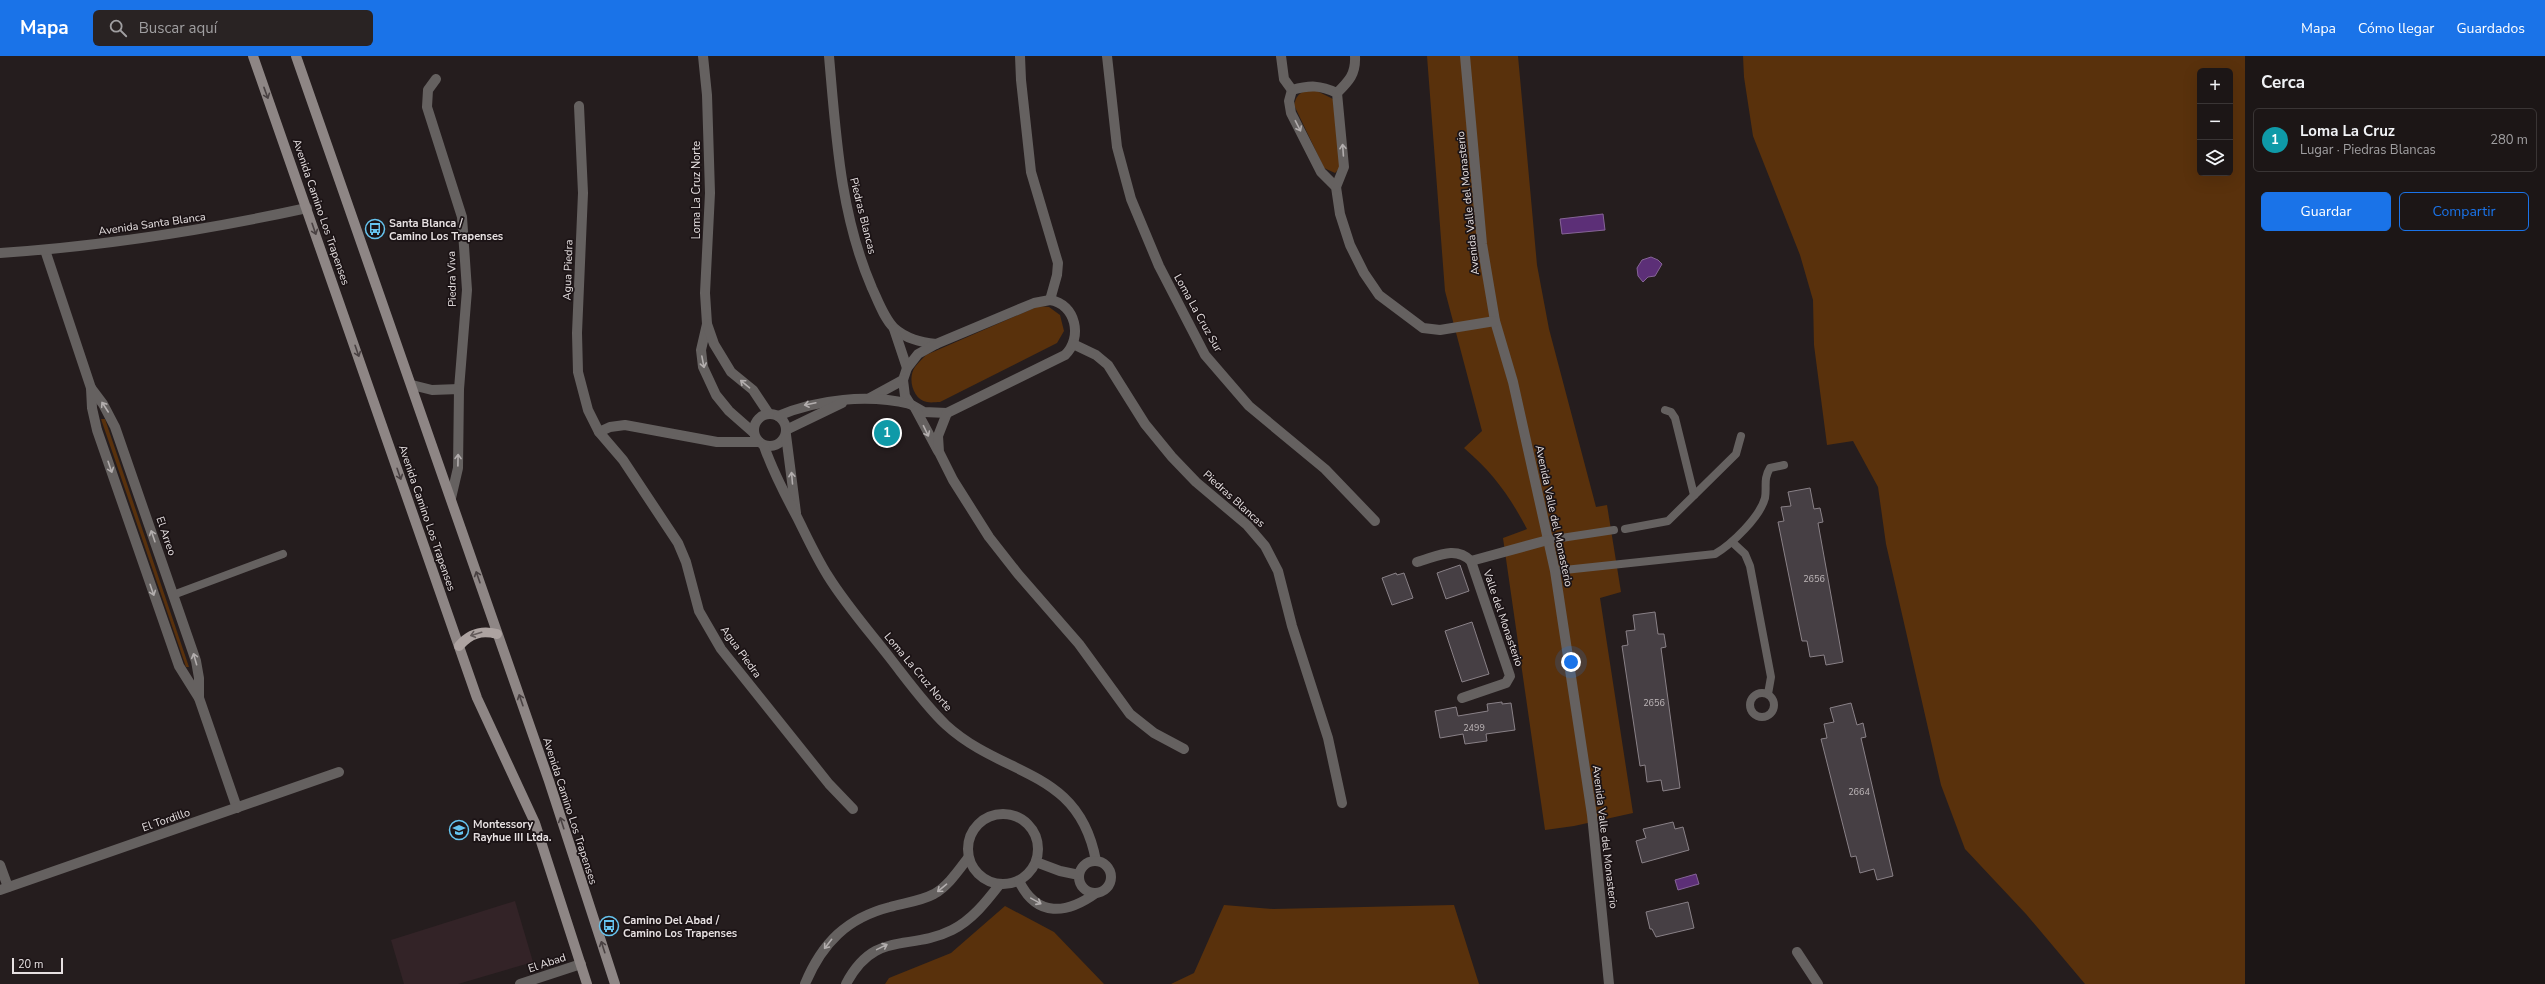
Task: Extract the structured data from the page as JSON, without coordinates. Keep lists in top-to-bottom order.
{
  "streets": {
    "main road": ["Avenida Camino Los Trapenses"],
    "street": [
      "Loma La Cruz Norte",
      "Avenida Valle del Monasterio",
      "Piedras Blancas",
      "Avenida Santa Blanca",
      "Agua Piedra",
      "Piedra Viva",
      "Loma La Cruz Sur",
      "El Arreo",
      "Valle del Monasterio",
      "El Tordillo",
      "El Abad"
    ]
  },
  "crossings": [
    ["Avenida Valle del Monasterio", "Valle del Monasterio"],
    ["Avenida Camino Los Trapenses", "Avenida Santa Blanca"],
    ["Avenida Camino Los Trapenses", "Piedra Viva"],
    ["Avenida Camino Los Trapenses", "El Abad"],
    ["Avenida Santa Blanca", "El Arreo"],
    ["El Arreo", "El Tordillo"]
  ],
  "places": {
    "bus stop": ["Santa Blanca / Camino Los Trapenses", "Camino Del Abad / Camino Los Trapenses"],
    "school or university": ["Montessory Rayhue III Ltda."]
  },
  "house_numbers": [
    "2656",
    "2656",
    "2499",
    "2664"
  ],
  "scale_bar": "20 m",
  "page": {
    "header": "Mapa",
    "search": "Buscar aquí",
    "nav": ["Mapa", "Cómo llegar", "Guardados"],
    "heading": "Cerca",
    "map_buttons": ["+", "−"],
    "list": [
      {
        "mark": "1",
        "name": "Loma La Cruz",
        "note": "Lugar · Piedras Blancas",
        "value": "280 m"
      }
    ],
    "buttons": ["Guardar", "Compartir"],
    "pins": "1",
    "scale": "20 m"
  }
}
